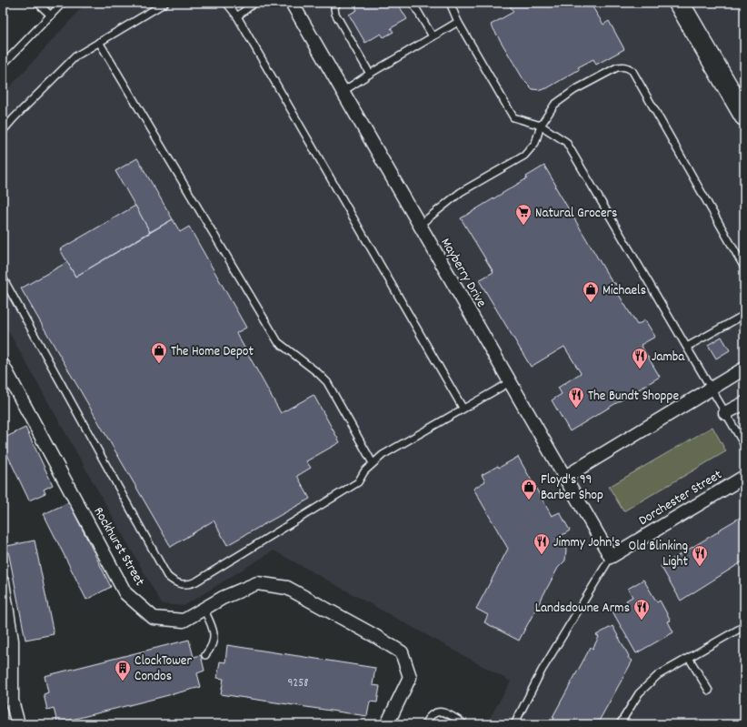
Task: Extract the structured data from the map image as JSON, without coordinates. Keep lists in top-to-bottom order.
{
  "streets": {
    "street": ["Mayberry Drive", "Dorchester Street", "Rockhurst Street"]
  },
  "crossings": [
    ["Mayberry Drive", "Dorchester Street"]
  ],
  "places": {
    "supermarket": ["Natural Grocers"],
    "shop": ["Michaels", "The Home Depot", "Floyd's 99 Barber Shop"],
    "restaurant": [
      "Jamba",
      "The Bundt Shoppe",
      "Jimmy John's",
      "Old Blinking Light",
      "Landsdowne Arms"
    ],
    "building": ["ClockTower Condos"]
  },
  "house_numbers": ["9258"]
}
